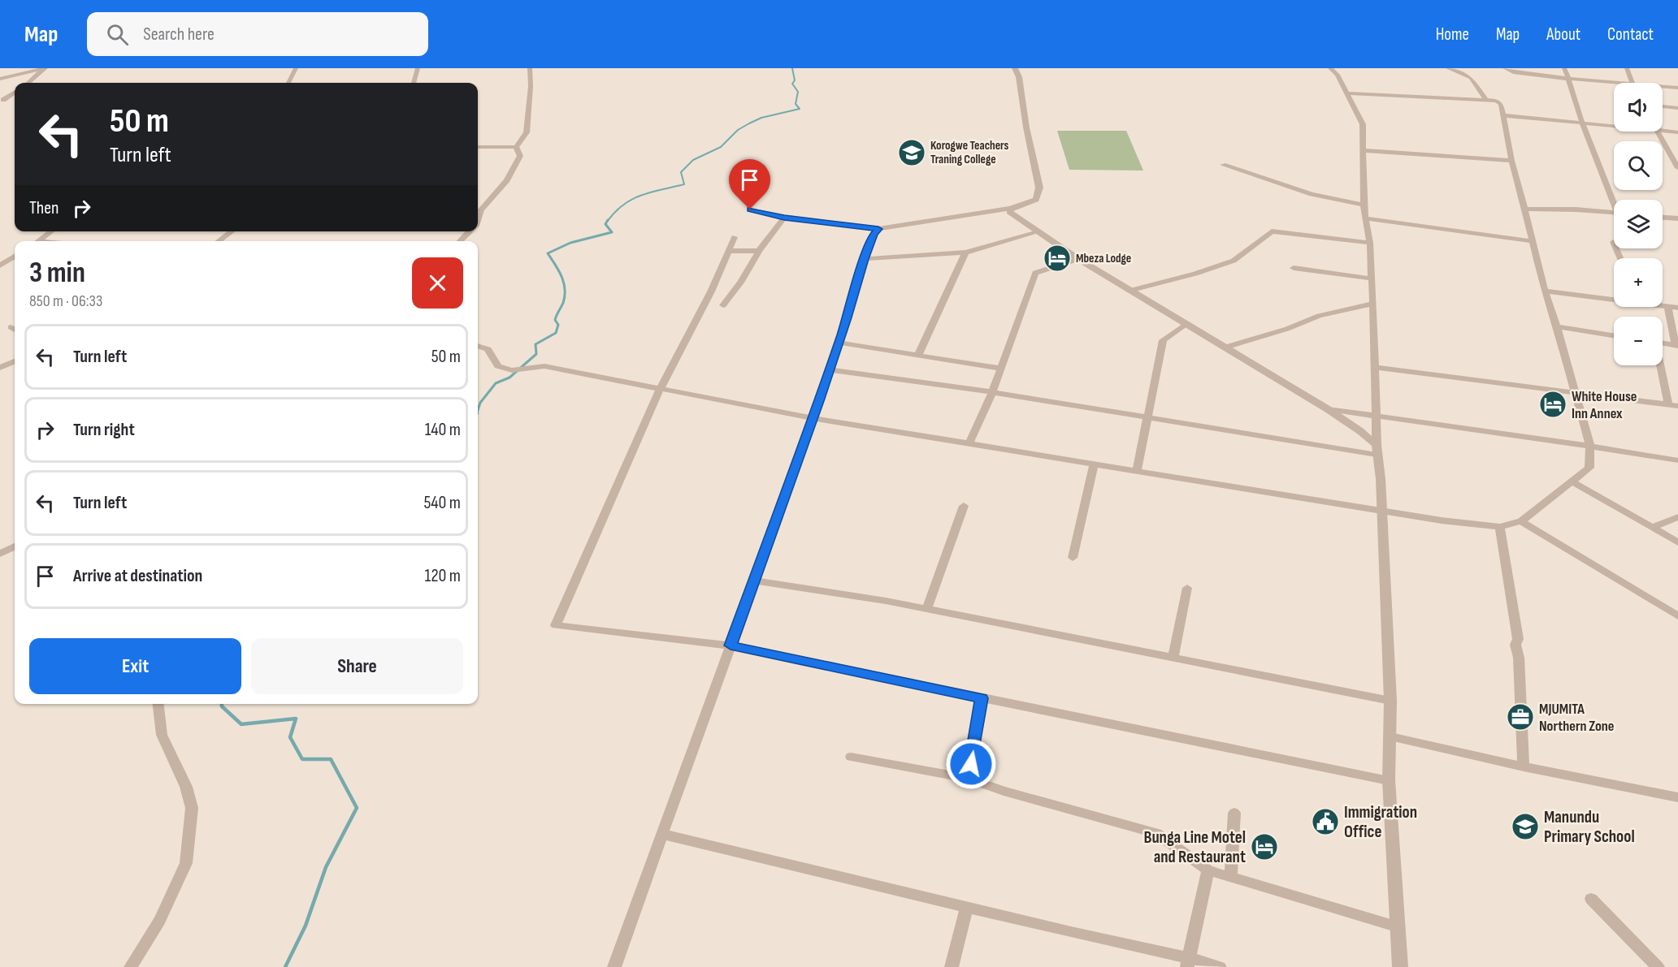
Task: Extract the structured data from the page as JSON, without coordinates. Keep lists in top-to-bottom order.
{
  "places": {
    "school or university": ["Korogwe Teachers Traning College", "Manundu Primary School"],
    "hotel": ["Mbeza Lodge", "White House Inn Annex", "Bunga Line Motel and Restaurant"],
    "office": ["MJUMITA Northern Zone"],
    "public building": ["Immigration Office"]
  },
  "page": {
    "header": "Map",
    "search": "Search here",
    "nav": [
      "Home",
      "Map",
      "About",
      "Contact"
    ],
    "map_buttons": ["+", "−"],
    "turn": ["50 m", "Turn left"],
    "then": "Then",
    "heading": ["3 min", "850 m · 06:33"],
    "list": [
      {
        "name": "Turn left",
        "value": "50 m"
      },
      {
        "name": "Turn right",
        "value": "140 m"
      },
      {
        "name": "Turn left",
        "value": "540 m"
      },
      {
        "name": "Arrive at destination",
        "value": "120 m"
      }
    ],
    "buttons": ["Exit", "Share"]
  }
}
